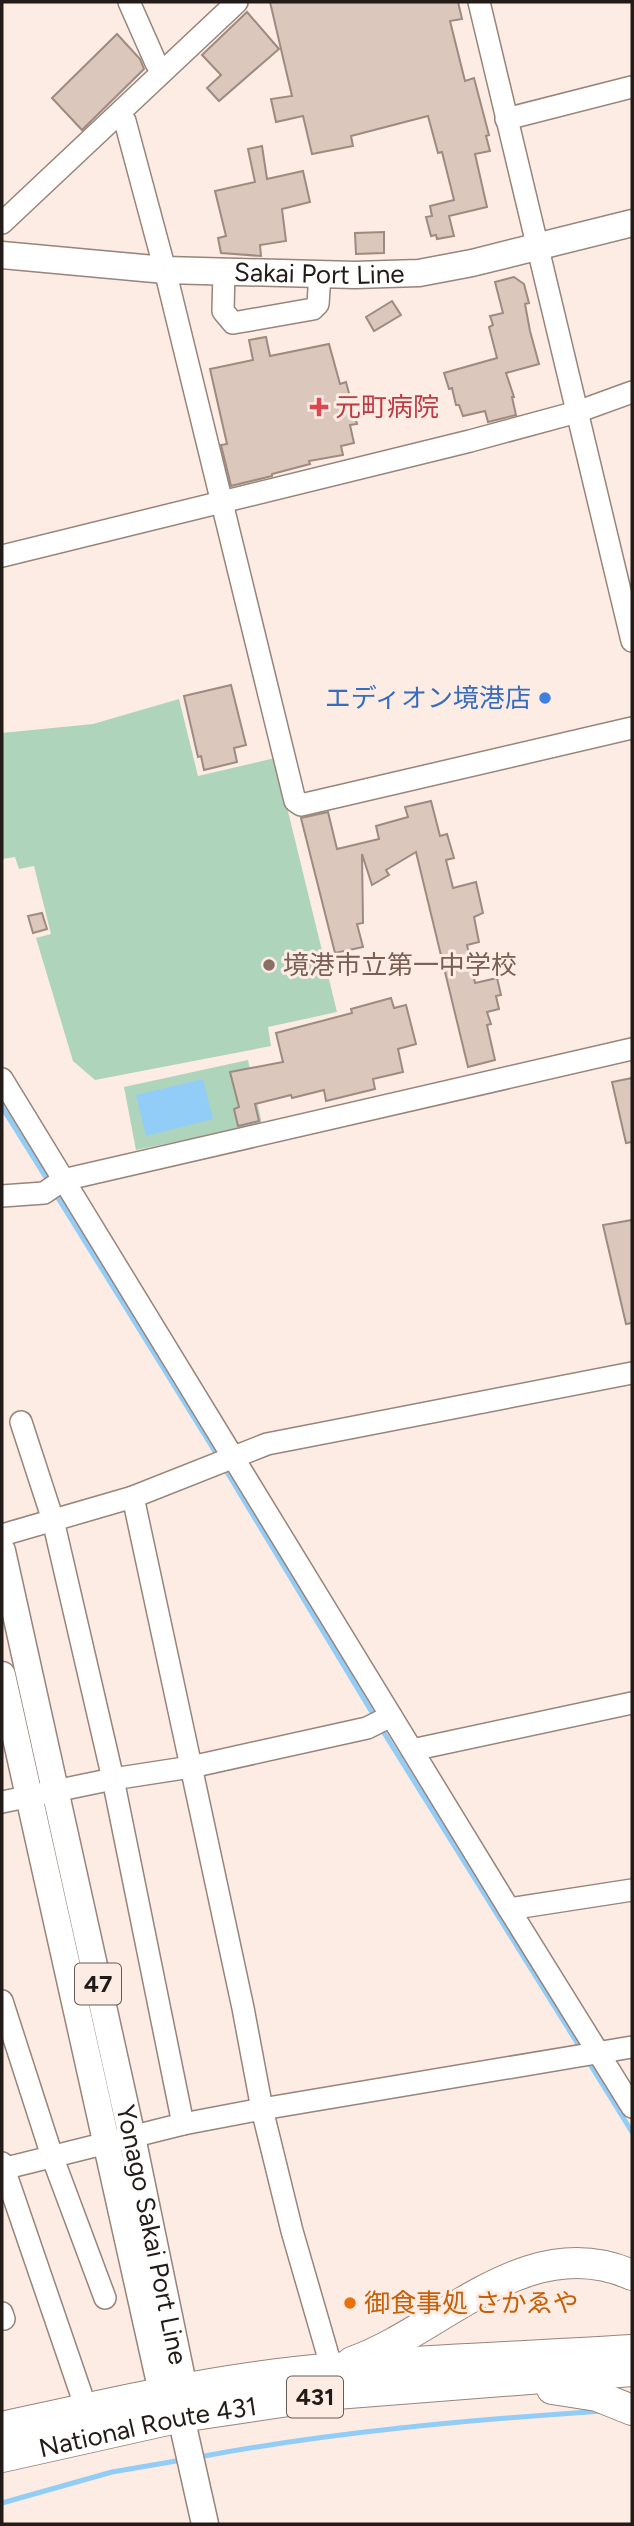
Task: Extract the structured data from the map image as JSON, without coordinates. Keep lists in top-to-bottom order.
{
  "streets": {
    "highway": ["431", "National Route 431"],
    "main road": ["Sakai Port Line", "47", "Yonago Sakai Port Line"]
  },
  "crossings": [
    ["Yonago Sakai Port Line", "National Route 431"]
  ],
  "places": {
    "health": ["元町病院"],
    "other": ["エディオン境港店", "境港市立第一中学校", "御食事処 さかゑや"]
  }
}
